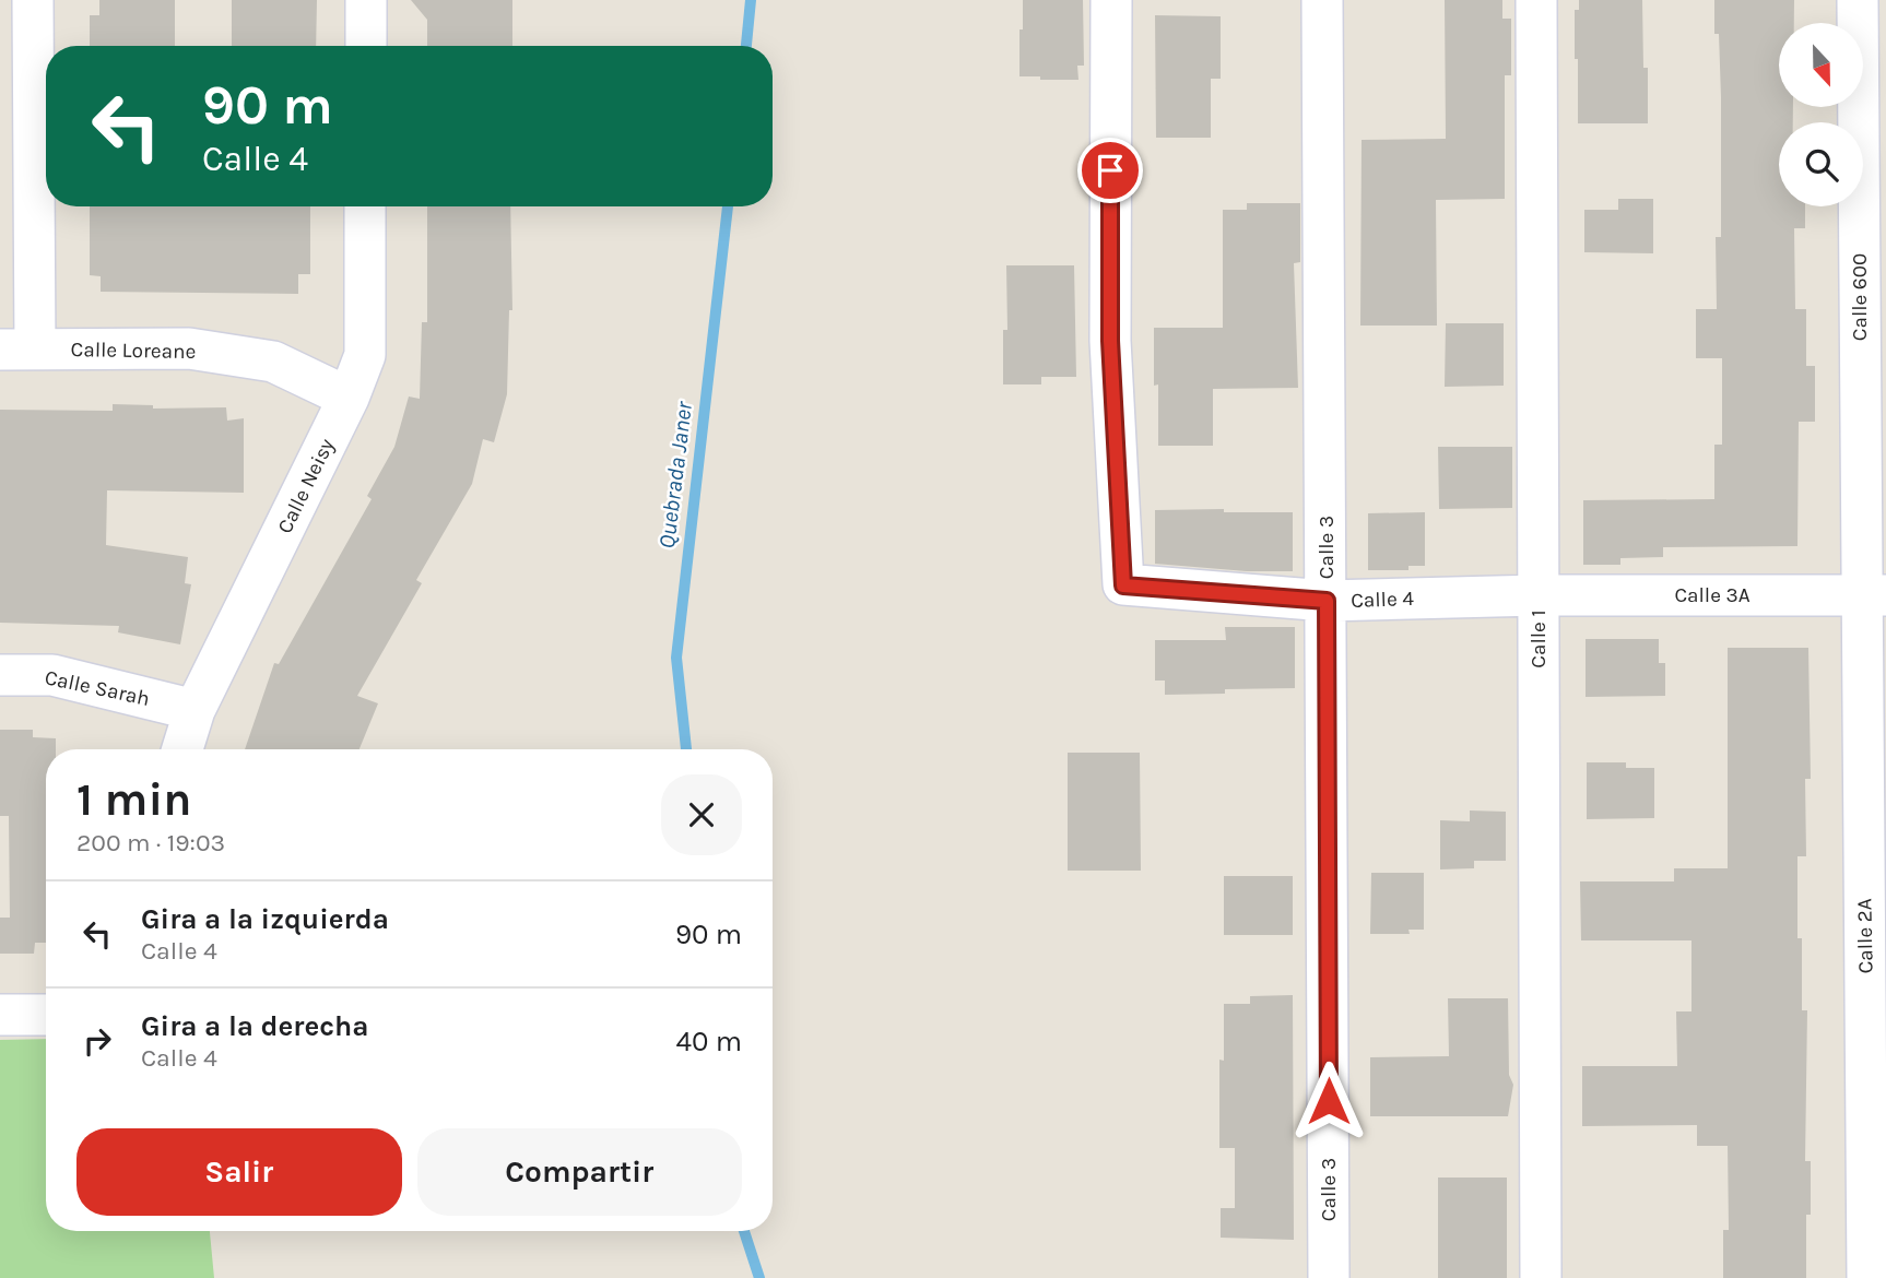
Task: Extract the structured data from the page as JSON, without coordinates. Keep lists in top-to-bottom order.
{
  "streets": {
    "street": [
      "Calle 600",
      "Calle Loreane",
      "Calle Neisy",
      "Calle 3",
      "Calle 3A",
      "Calle 4",
      "Calle 1",
      "Calle Sarah",
      "Calle 2A"
    ]
  },
  "crossings": [
    ["Calle 600", "Calle 3A"],
    ["Calle 600", "Calle 2A"],
    ["Calle Loreane", "Calle Neisy"],
    ["Calle Neisy", "Calle Sarah"],
    ["Calle 3", "Calle 4"],
    ["Calle 3A", "Calle 4"],
    ["Calle 3A", "Calle 1"],
    ["Calle 3A", "Calle 2A"],
    ["Calle 4", "Calle 1"]
  ],
  "water": ["Quebrada Janer"],
  "north": "bottom",
  "page": {
    "turn": ["90 m", "Calle 4"],
    "heading": ["1 min", "200 m · 19:03"],
    "list": [
      {
        "name": "Gira a la izquierda",
        "note": "Calle 4",
        "value": "90 m"
      },
      {
        "name": "Gira a la derecha",
        "note": "Calle 4",
        "value": "40 m"
      }
    ],
    "buttons": ["Salir", "Compartir"]
  }
}
